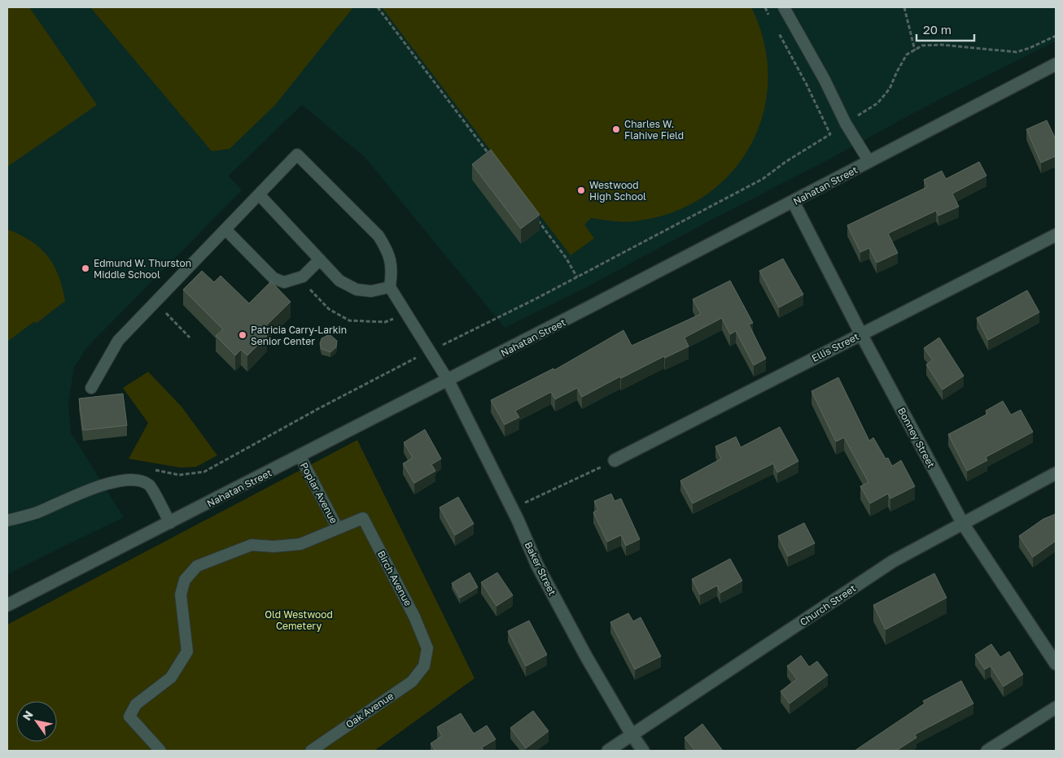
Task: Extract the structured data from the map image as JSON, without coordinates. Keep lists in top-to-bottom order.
{
  "streets": {
    "street": [
      "Nahatan Street",
      "Ellis Street",
      "Bonney Street",
      "Baker Street",
      "Church Street"
    ],
    "lane": ["Poplar Avenue", "Birch Avenue", "Oak Avenue"]
  },
  "crossings": [
    ["Nahatan Street", "Bonney Street"],
    ["Nahatan Street", "Poplar Avenue"],
    ["Nahatan Street", "Baker Street"],
    ["Ellis Street", "Bonney Street"],
    ["Bonney Street", "Church Street"],
    ["Poplar Avenue", "Birch Avenue"],
    ["Baker Street", "Church Street"],
    ["Birch Avenue", "Oak Avenue"]
  ],
  "parks": ["Old Westwood Cemetery"],
  "places": [
    "Charles W. Flahive Field",
    "Westwood High School",
    "Edmund W. Thurston Middle School",
    "Patricia Carry-Larkin Senior Center"
  ],
  "scale_bar": "20 m",
  "north": "top left"
}
